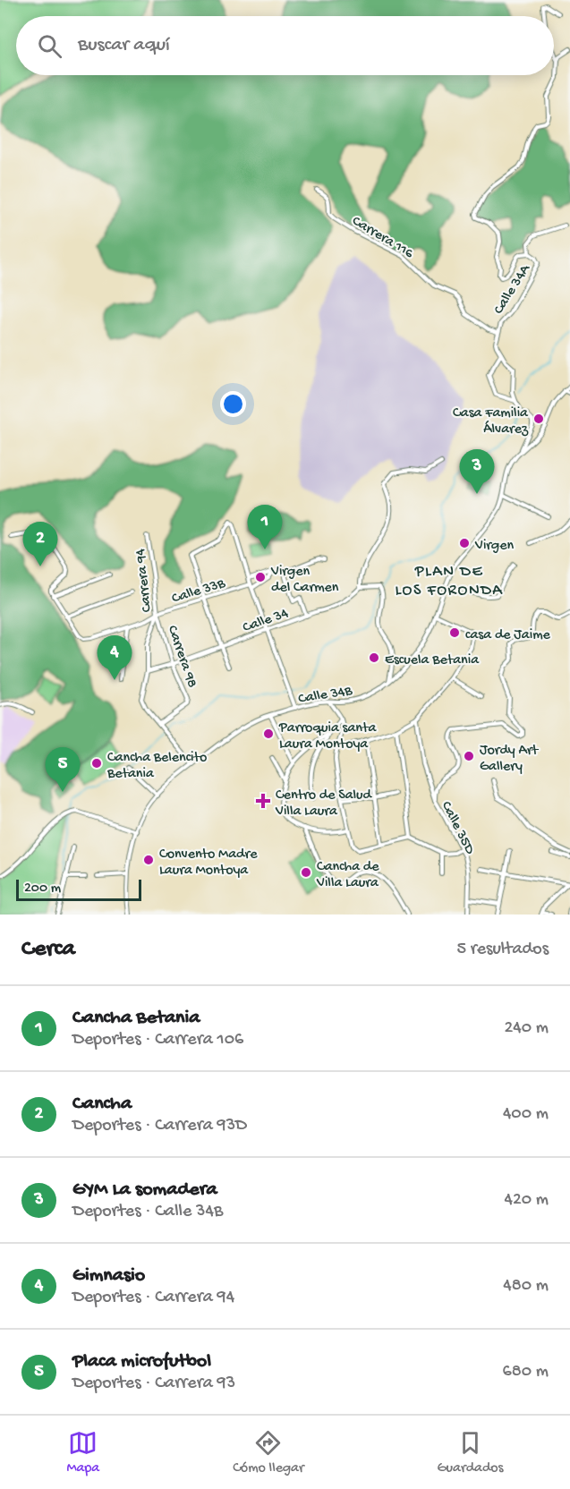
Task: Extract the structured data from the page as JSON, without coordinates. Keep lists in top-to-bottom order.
{
  "streets": {
    "street": [
      "Carrera 116",
      "Calle 34A",
      "Carrera 94",
      "Calle 33B",
      "Calle 34",
      "Carrera 98",
      "Calle 34B",
      "Calle 35D"
    ]
  },
  "crossings": [
    ["Carrera 116", "Calle 34A"],
    ["Carrera 94", "Calle 33B"],
    ["Carrera 94", "Calle 34"],
    ["Carrera 94", "Carrera 98"],
    ["Carrera 94", "Calle 34B"],
    ["Calle 33B", "Carrera 98"],
    ["Calle 34", "Carrera 98"]
  ],
  "districts": ["PLAN DE LOS FORONDA"],
  "places": {
    "other": [
      "Casa Familia Álvarez",
      "Virgen",
      "Virgen del Carmen",
      "casa de Jaime",
      "Escuela Betania",
      "Parroquia santa Laura Montoya",
      "Jordy Art Gallery",
      "Cancha Belencito Betania",
      "Convento Madre Laura Montoya",
      "Cancha de Villa Laura"
    ],
    "health": ["Centro de Salud Villa Laura"]
  },
  "scale_bar": "200 m",
  "page": {
    "search": "Buscar aquí",
    "pins": [
      "3",
      "1",
      "2",
      "4",
      "5"
    ],
    "scale": "200 m",
    "heading": ["Cerca", "5 resultados"],
    "list": [
      {
        "mark": "1",
        "name": "Cancha Betania",
        "note": "Deportes · Carrera 106",
        "value": "240 m"
      },
      {
        "mark": "2",
        "name": "Cancha",
        "note": "Deportes · Carrera 93D",
        "value": "400 m"
      },
      {
        "mark": "3",
        "name": "GYM La somadera",
        "note": "Deportes · Calle 34B",
        "value": "420 m"
      },
      {
        "mark": "4",
        "name": "Gimnasio",
        "note": "Deportes · Carrera 94",
        "value": "480 m"
      },
      {
        "mark": "5",
        "name": "Placa microfutbol",
        "note": "Deportes · Carrera 93",
        "value": "680 m"
      }
    ],
    "nav": ["Mapa", "Cómo llegar", "Guardados"]
  }
}
